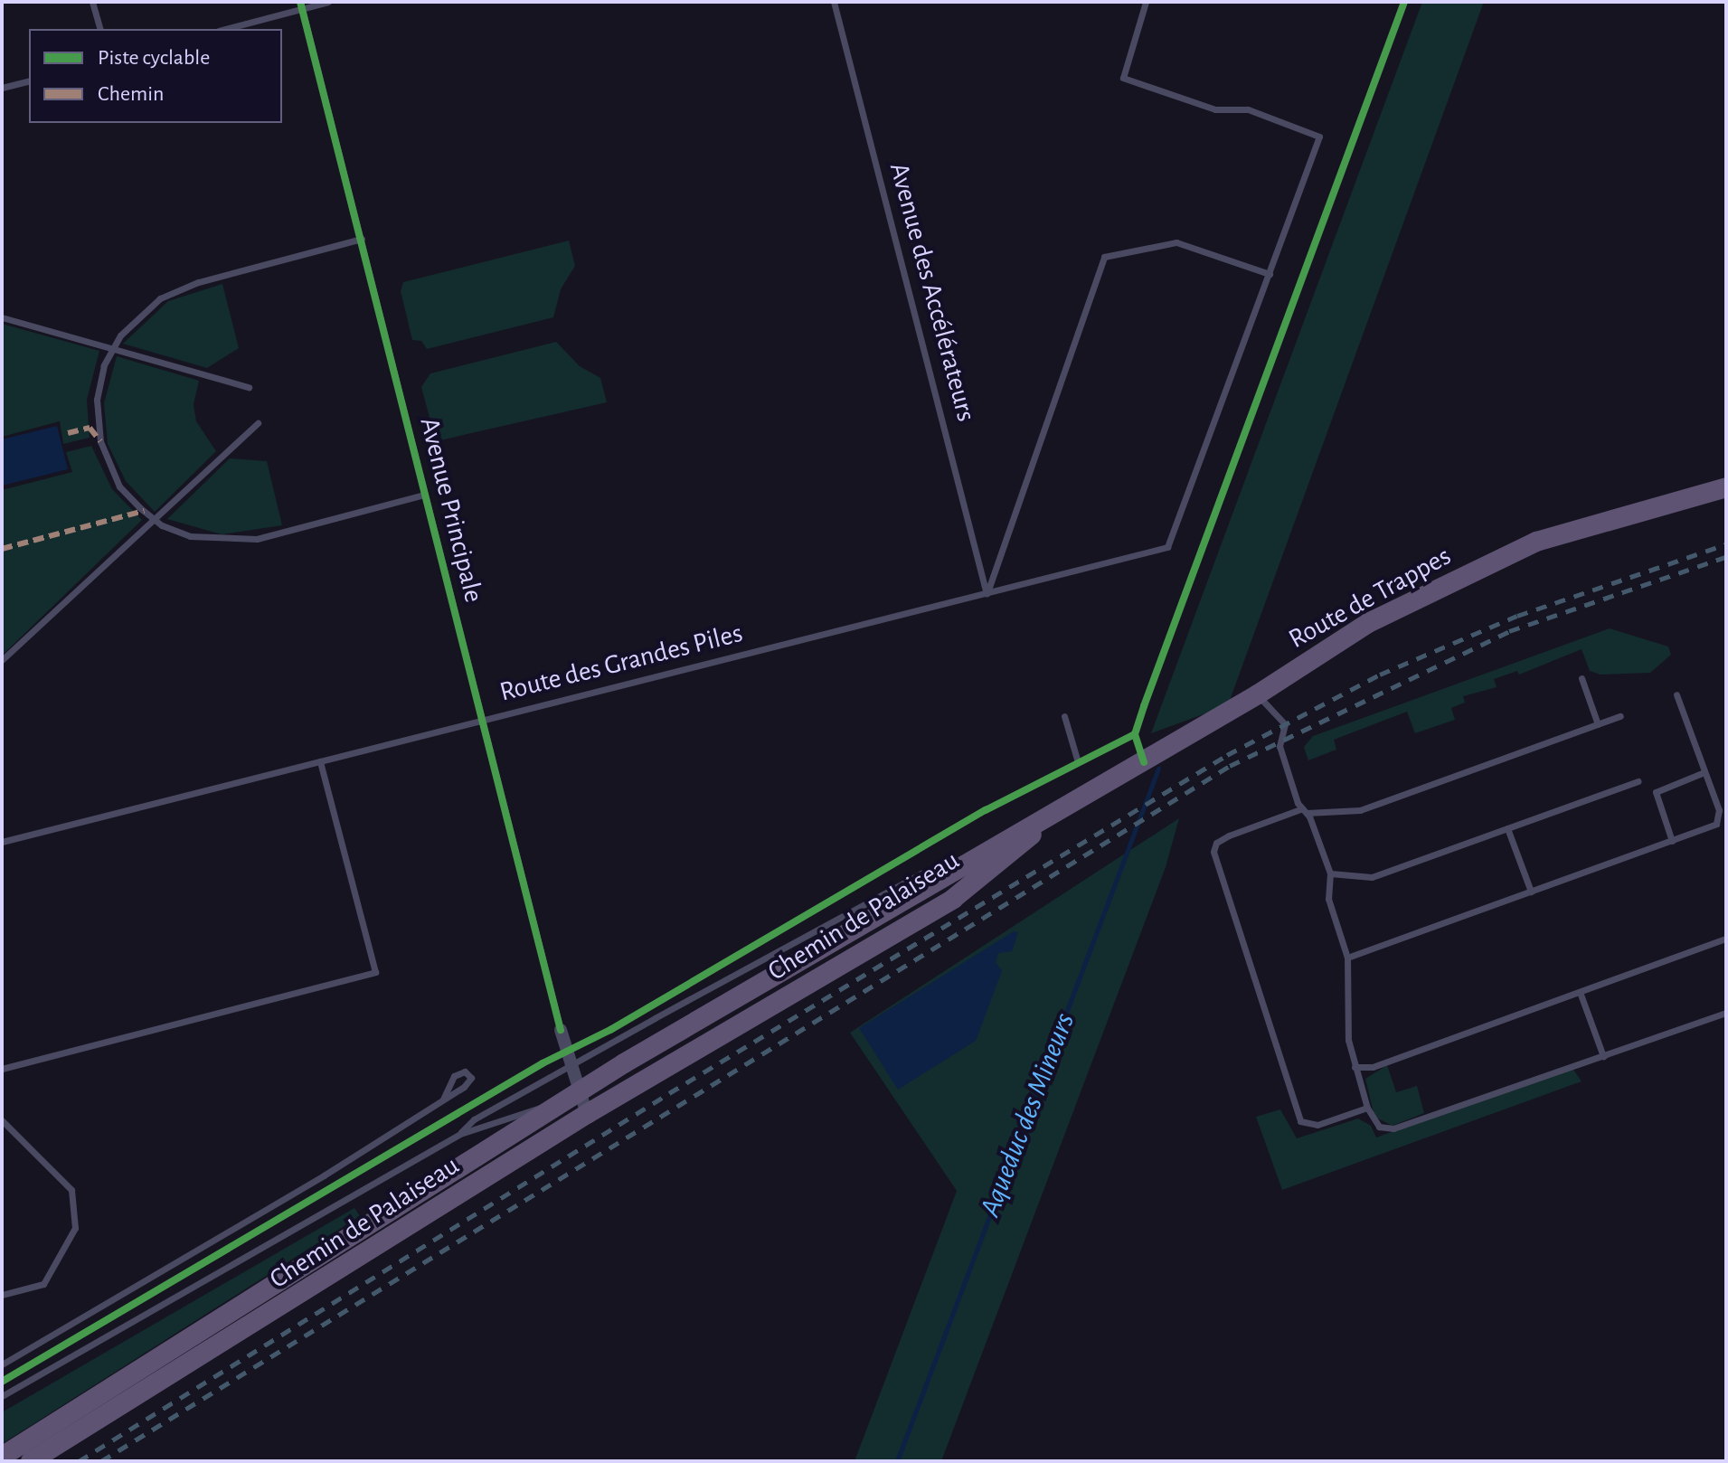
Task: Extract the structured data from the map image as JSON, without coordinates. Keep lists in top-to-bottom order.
{
  "streets": {
    "main road": ["Route de Trappes", "Chemin de Palaiseau"],
    "lane": ["Avenue des Accélérateurs", "Avenue Principale", "Route des Grandes Piles"]
  },
  "crossings": [
    ["Avenue des Accélérateurs", "Route des Grandes Piles"],
    ["Avenue Principale", "Route des Grandes Piles"],
    ["Route de Trappes", "Chemin de Palaiseau"]
  ],
  "water": ["Aqueduc des Mineurs"],
  "legend": ["Piste cyclable", "Chemin"]
}
